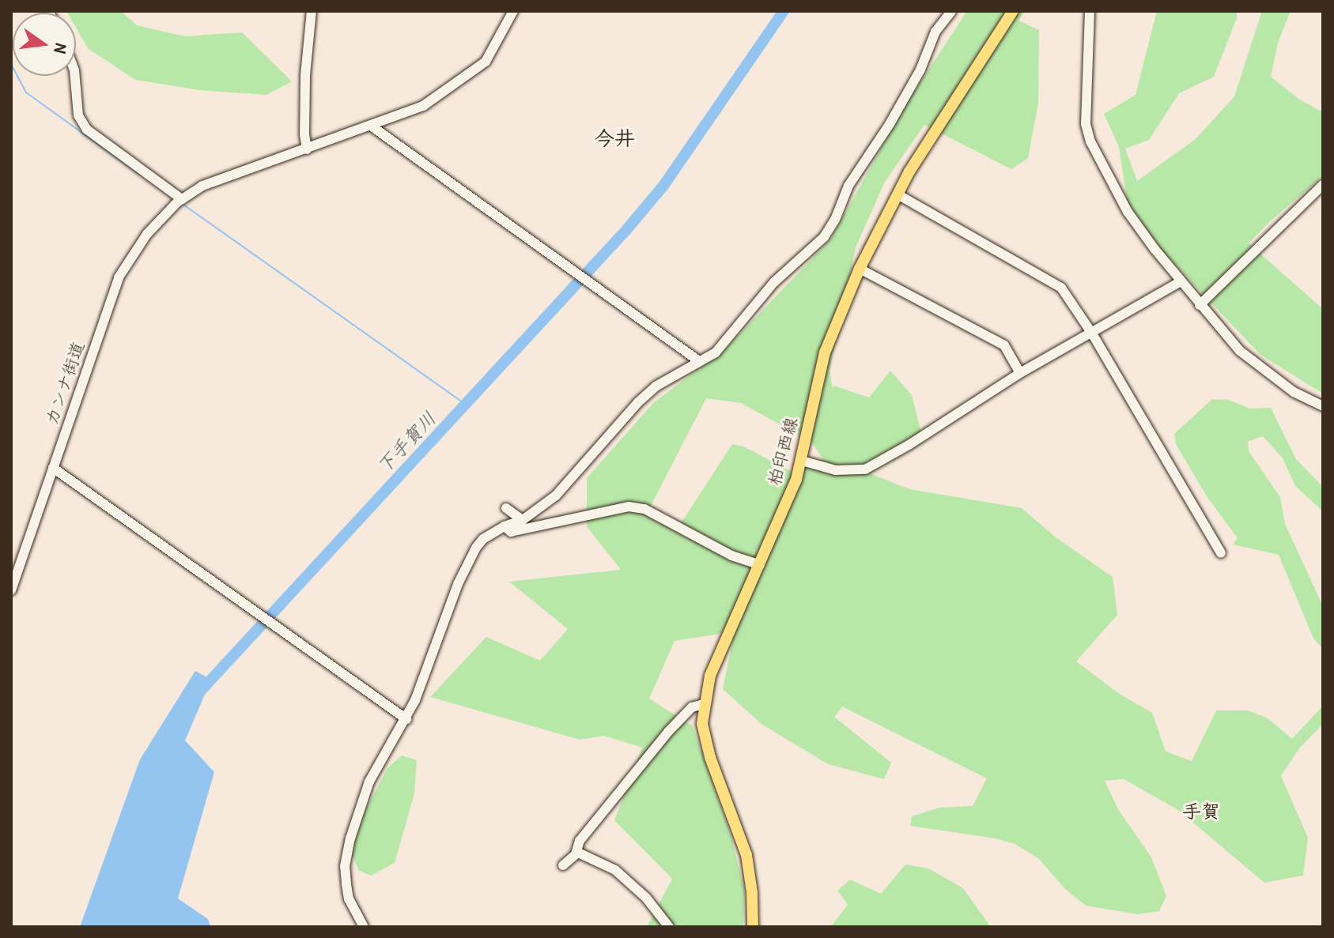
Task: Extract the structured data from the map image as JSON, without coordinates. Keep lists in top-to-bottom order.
{
  "streets": {
    "main road": ["柏印西線"],
    "street": ["カンナ街道"]
  },
  "districts": ["今井", "手賀"],
  "water": ["下手賀川"],
  "north": "right"
}
